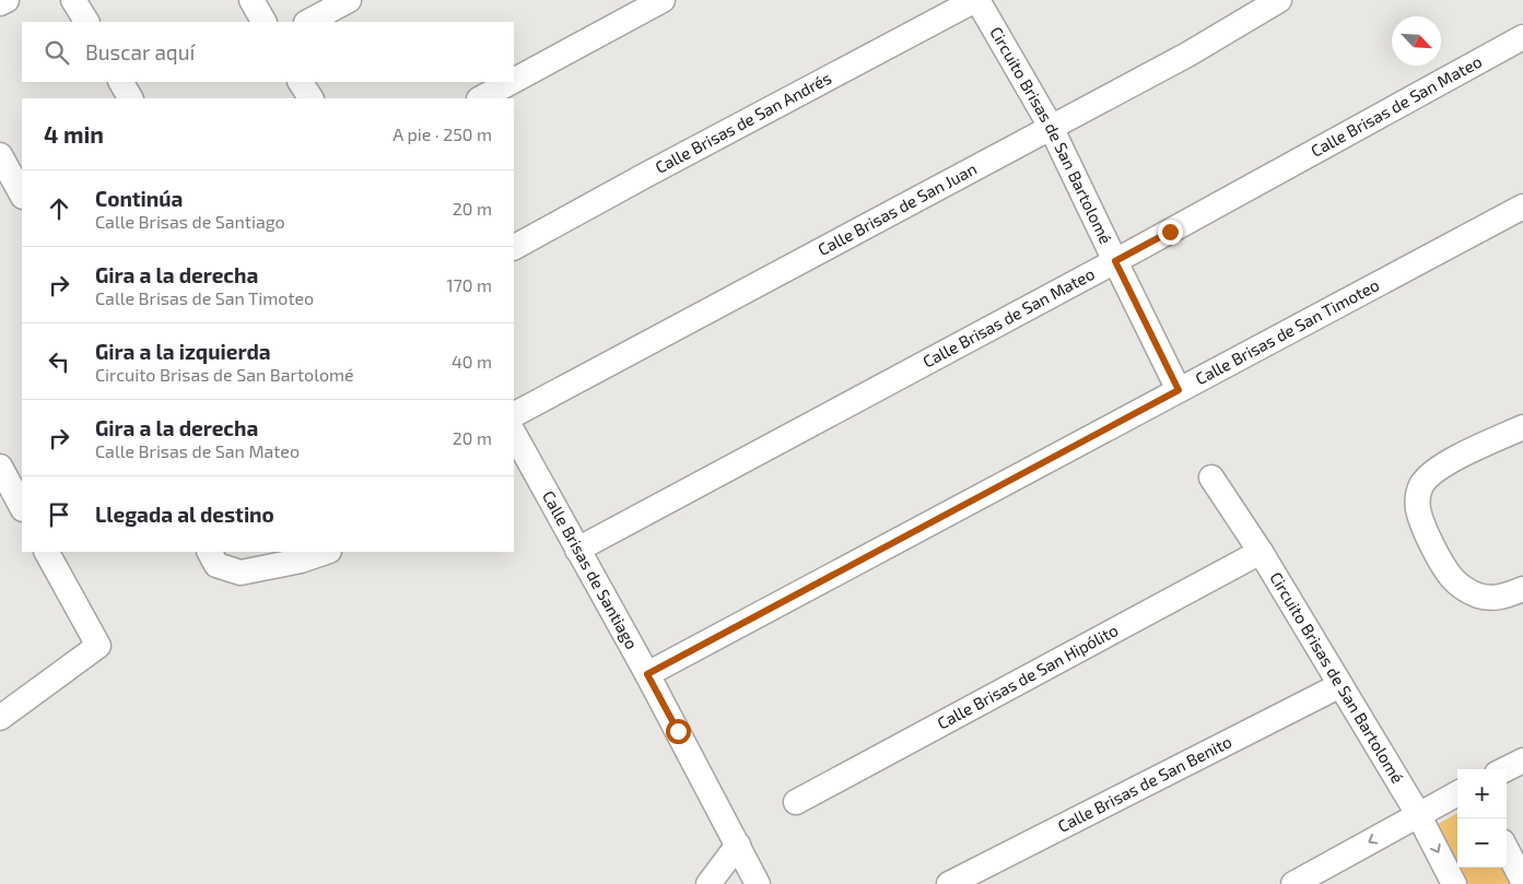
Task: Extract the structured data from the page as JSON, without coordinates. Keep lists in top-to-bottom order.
{
  "streets": {
    "street": [
      "Calle Brisas de San Mateo",
      "Calle Brisas de San Andrés",
      "Circuito Brisas de San Bartolomé",
      "Calle Brisas de San Juan",
      "Calle Brisas de San Timoteo",
      "Calle Brisas de Santiago",
      "Calle Brisas de San Hipólito",
      "Calle Brisas de San Benito"
    ]
  },
  "crossings": [
    ["Calle Brisas de San Mateo", "Circuito Brisas de San Bartolomé"],
    ["Calle Brisas de San Mateo", "Calle Brisas de Santiago"],
    ["Calle Brisas de San Andrés", "Circuito Brisas de San Bartolomé"],
    ["Circuito Brisas de San Bartolomé", "Calle Brisas de San Juan"],
    ["Circuito Brisas de San Bartolomé", "Calle Brisas de San Timoteo"],
    ["Circuito Brisas de San Bartolomé", "Calle Brisas de San Hipólito"],
    ["Circuito Brisas de San Bartolomé", "Calle Brisas de San Benito"],
    ["Calle Brisas de San Timoteo", "Calle Brisas de Santiago"]
  ],
  "north": "bottom right",
  "page": {
    "search": "Buscar aquí",
    "heading": ["4 min", "A pie · 250 m"],
    "list": [
      ["Continúa", "Calle Brisas de Santiago", "20 m"],
      ["Gira a la derecha", "Calle Brisas de San Timoteo", "170 m"],
      ["Gira a la izquierda", "Circuito Brisas de San Bartolomé", "40 m"],
      ["Gira a la derecha", "Calle Brisas de San Mateo", "20 m"],
      "Llegada al destino"
    ],
    "map_buttons": ["+", "−"]
  }
}
